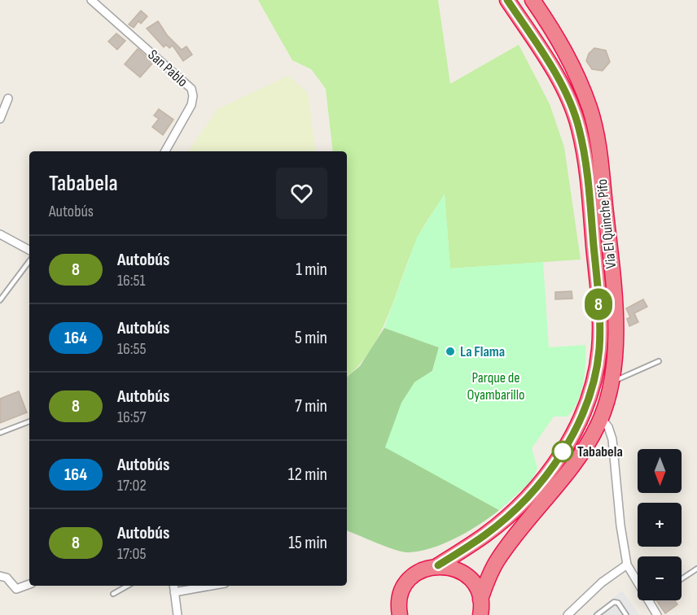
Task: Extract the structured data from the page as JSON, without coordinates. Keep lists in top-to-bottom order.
{
  "streets": {
    "highway": ["Via El Quinche Pifo"],
    "street": ["San Pablo"]
  },
  "parks": ["Parque de Oyambarillo"],
  "places": ["La Flama", "Tababela"],
  "lines": ["bus line 8"],
  "north": "bottom",
  "page": {
    "on_map": "8",
    "heading": ["Tababela", "Autobús"],
    "list": [
      {
        "mark": "8",
        "name": "Autobús",
        "note": "16:51",
        "value": "1 min"
      },
      {
        "mark": "164",
        "name": "Autobús",
        "note": "16:55",
        "value": "5 min"
      },
      {
        "mark": "8",
        "name": "Autobús",
        "note": "16:57",
        "value": "7 min"
      },
      {
        "mark": "164",
        "name": "Autobús",
        "note": "17:02",
        "value": "12 min"
      },
      {
        "mark": "8",
        "name": "Autobús",
        "note": "17:05",
        "value": "15 min"
      }
    ],
    "map_buttons": ["+", "−"]
  }
}
